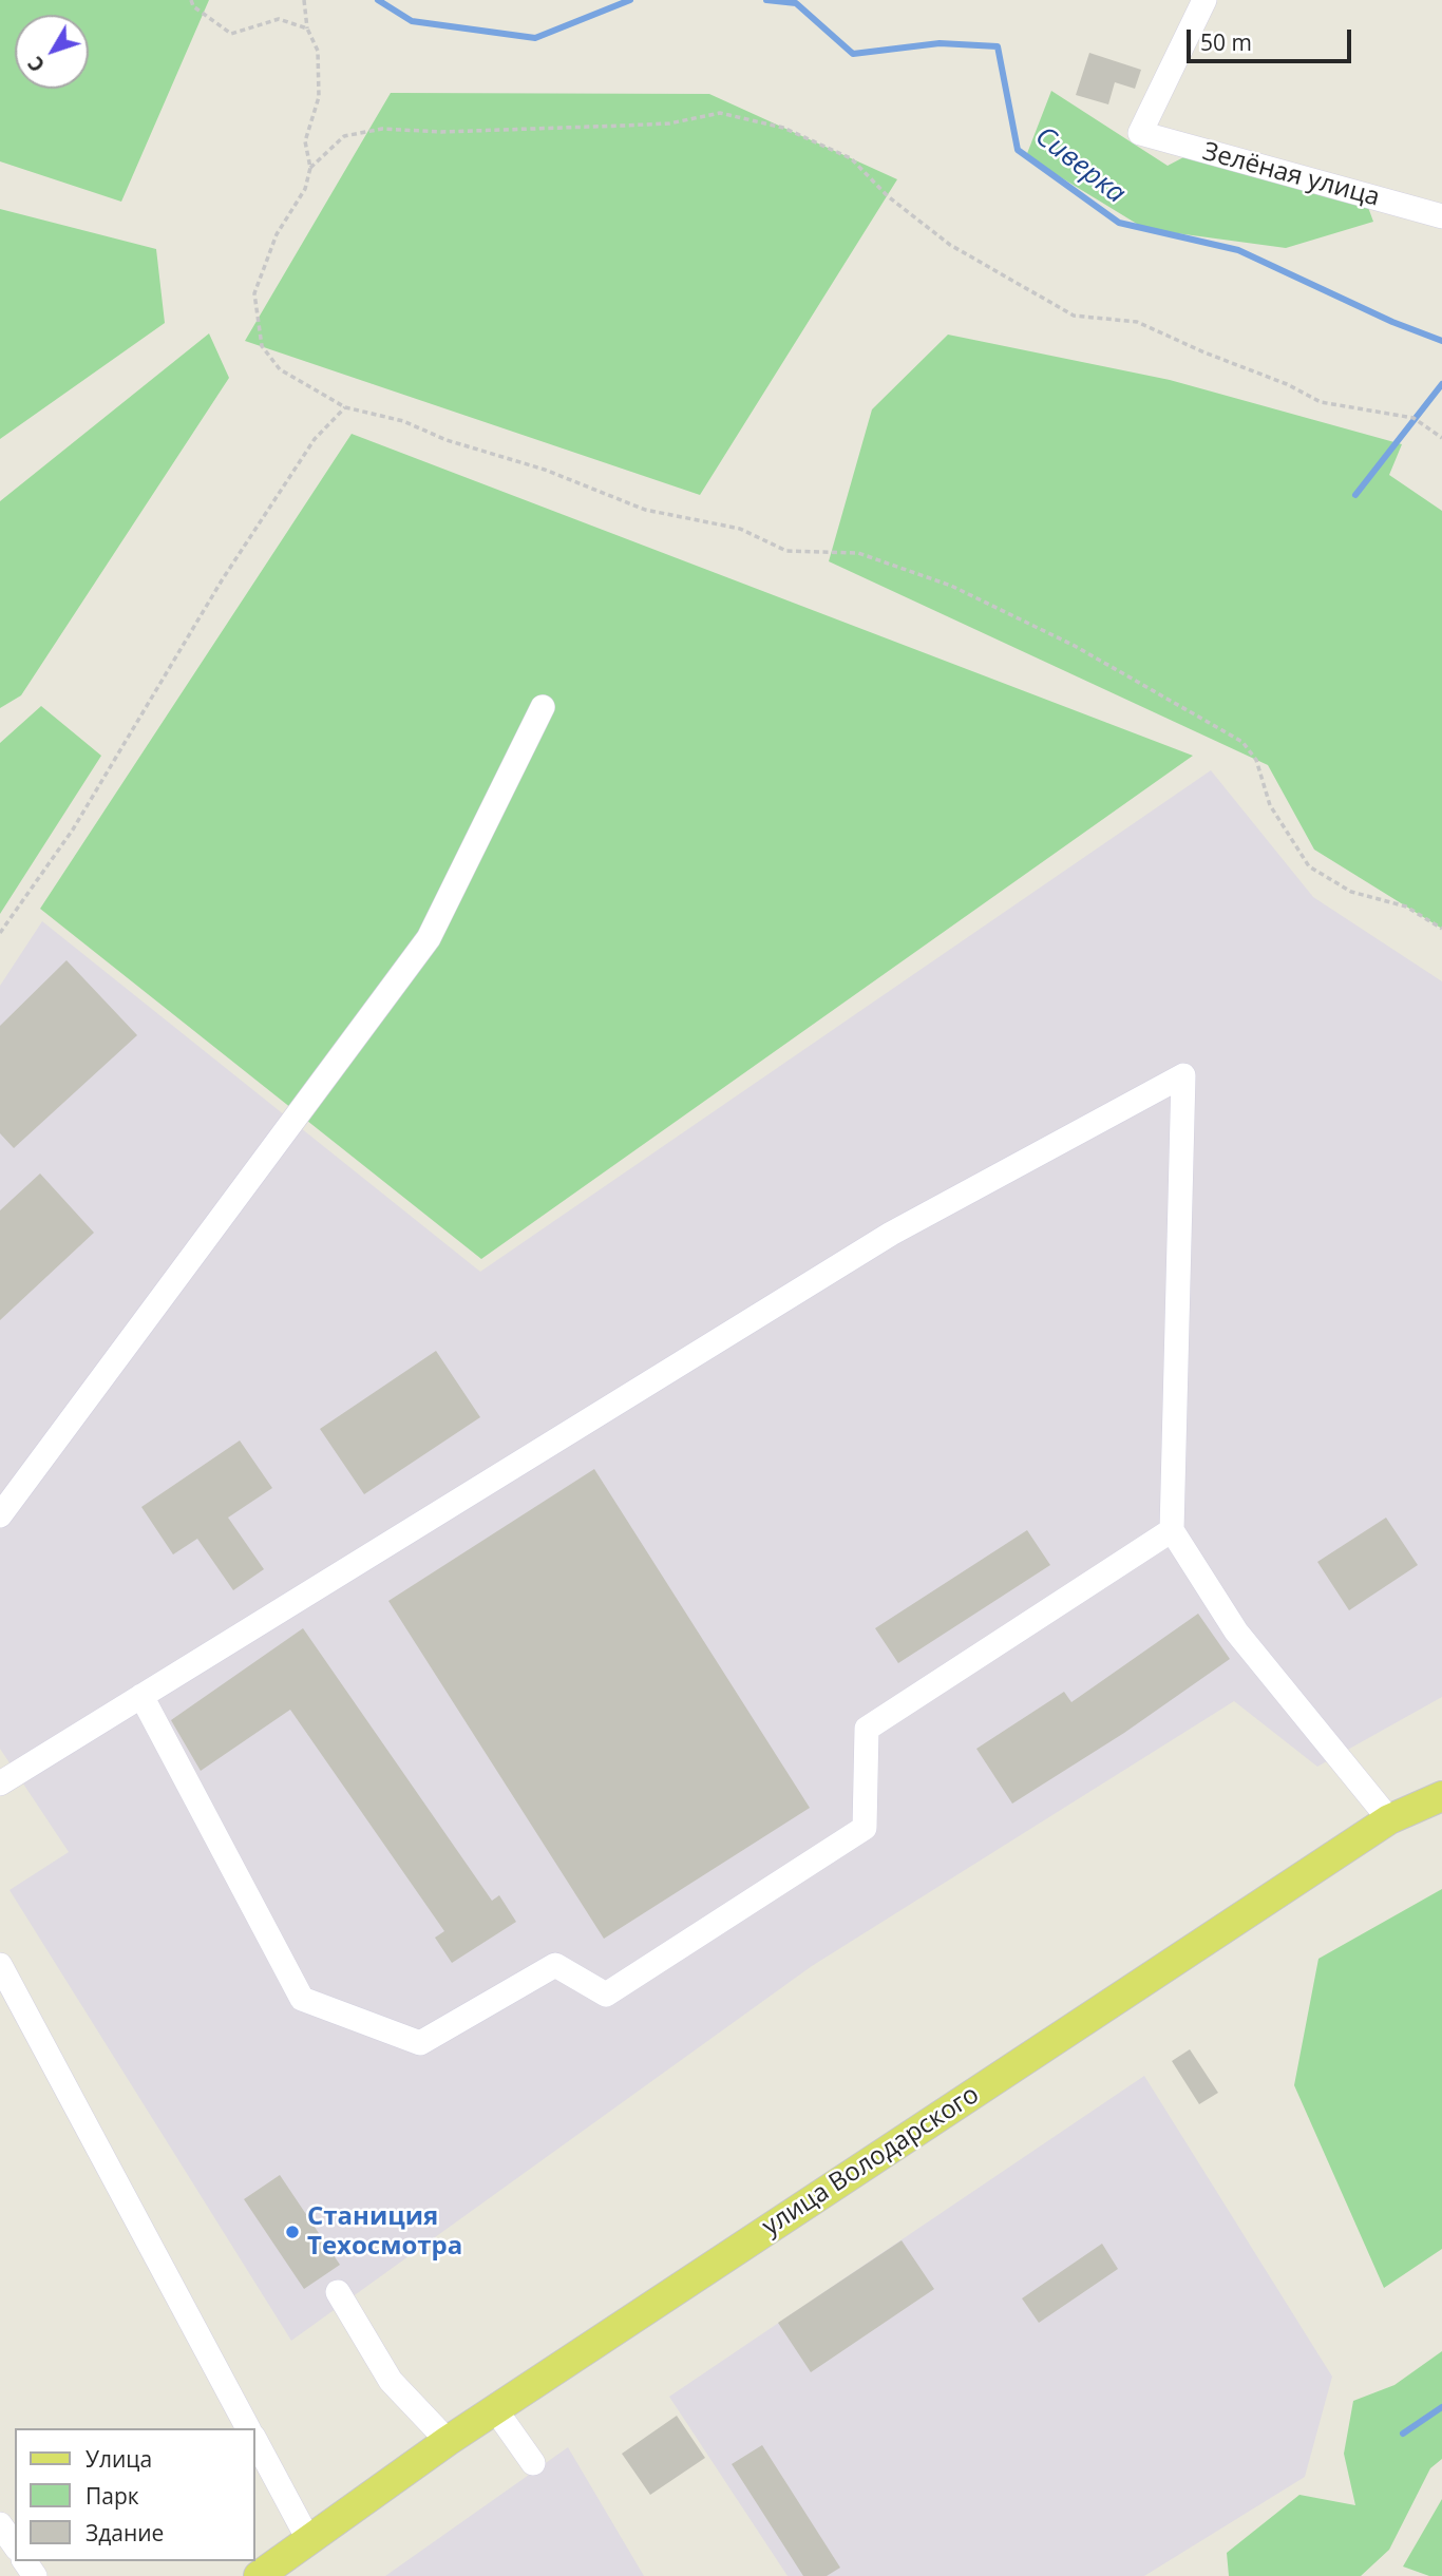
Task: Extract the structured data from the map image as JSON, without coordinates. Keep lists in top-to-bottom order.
{
  "streets": {
    "main road": ["улица Володарского"],
    "street": ["Зелёная улица"]
  },
  "water": ["Сиверка"],
  "places": ["Станиция Техосмотра"],
  "legend": ["Улица", "Парк", "Здание"],
  "scale_bar": "50 m",
  "north": "bottom left"
}
